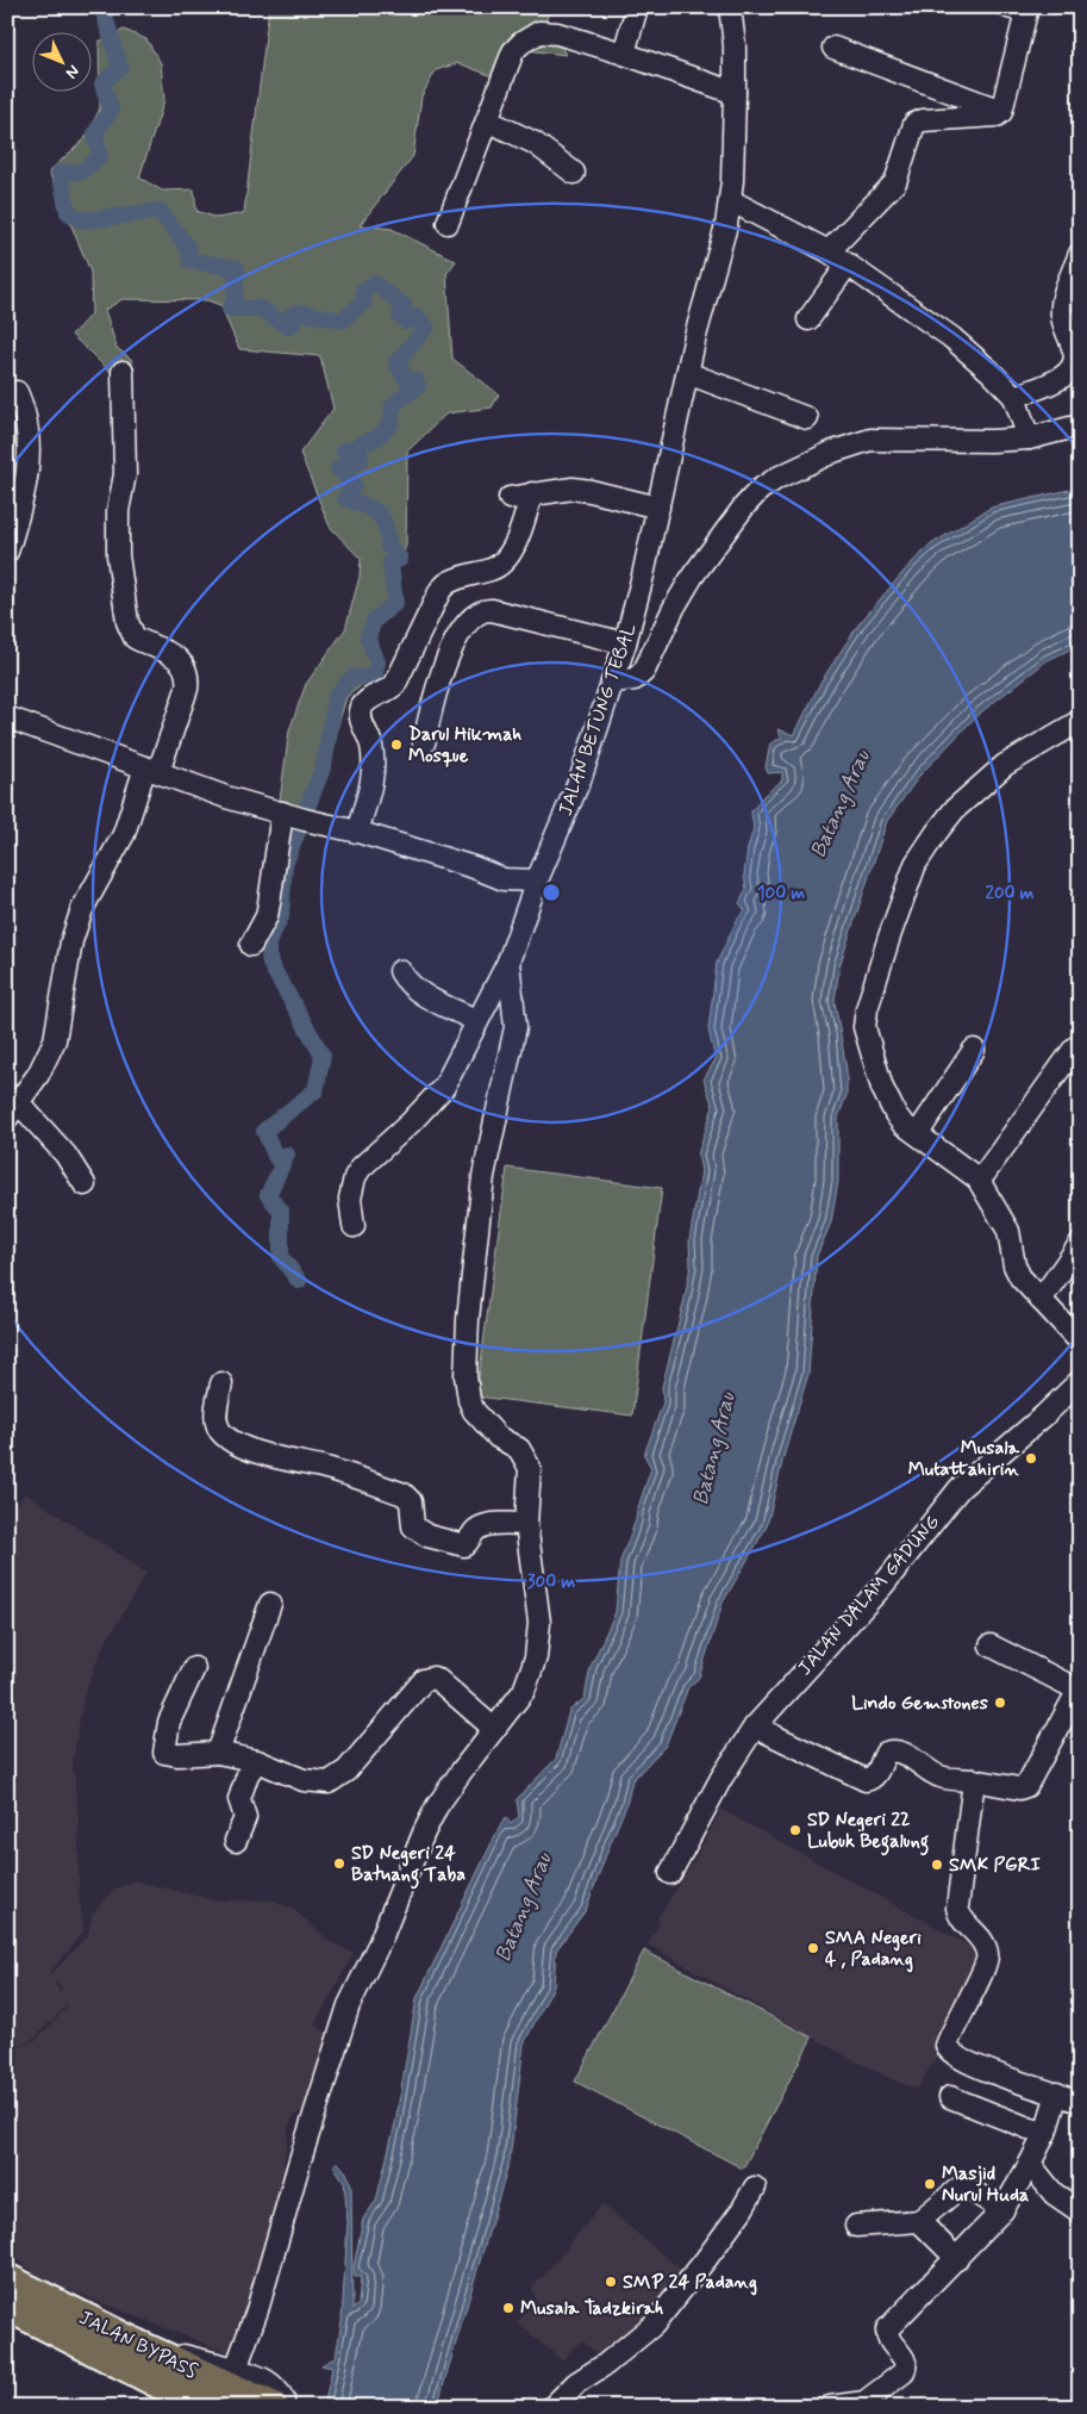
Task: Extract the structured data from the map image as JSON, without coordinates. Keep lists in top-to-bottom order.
{
  "streets": {
    "highway": ["JALAN BYPASS"],
    "street": ["JALAN BETUNG TEBAL", "JALAN DALAM GADUNG"]
  },
  "water": ["Batang Arau"],
  "places": [
    "Darul Hikmah Mosque",
    "Musala Mutattahirin",
    "Lindo Gemstones",
    "SD Negeri 22 Lubuk Begalung",
    "SD Negeri 24 Batuang Taba",
    "SMK PGRI",
    "SMA Negeri 4 , Padang",
    "Masjid Nurul Huda",
    "SMP 24 Padang",
    "Musala Tadzkirah"
  ],
  "north": "bottom right",
  "rings": ["100 m", "200 m", "300 m"]
}
